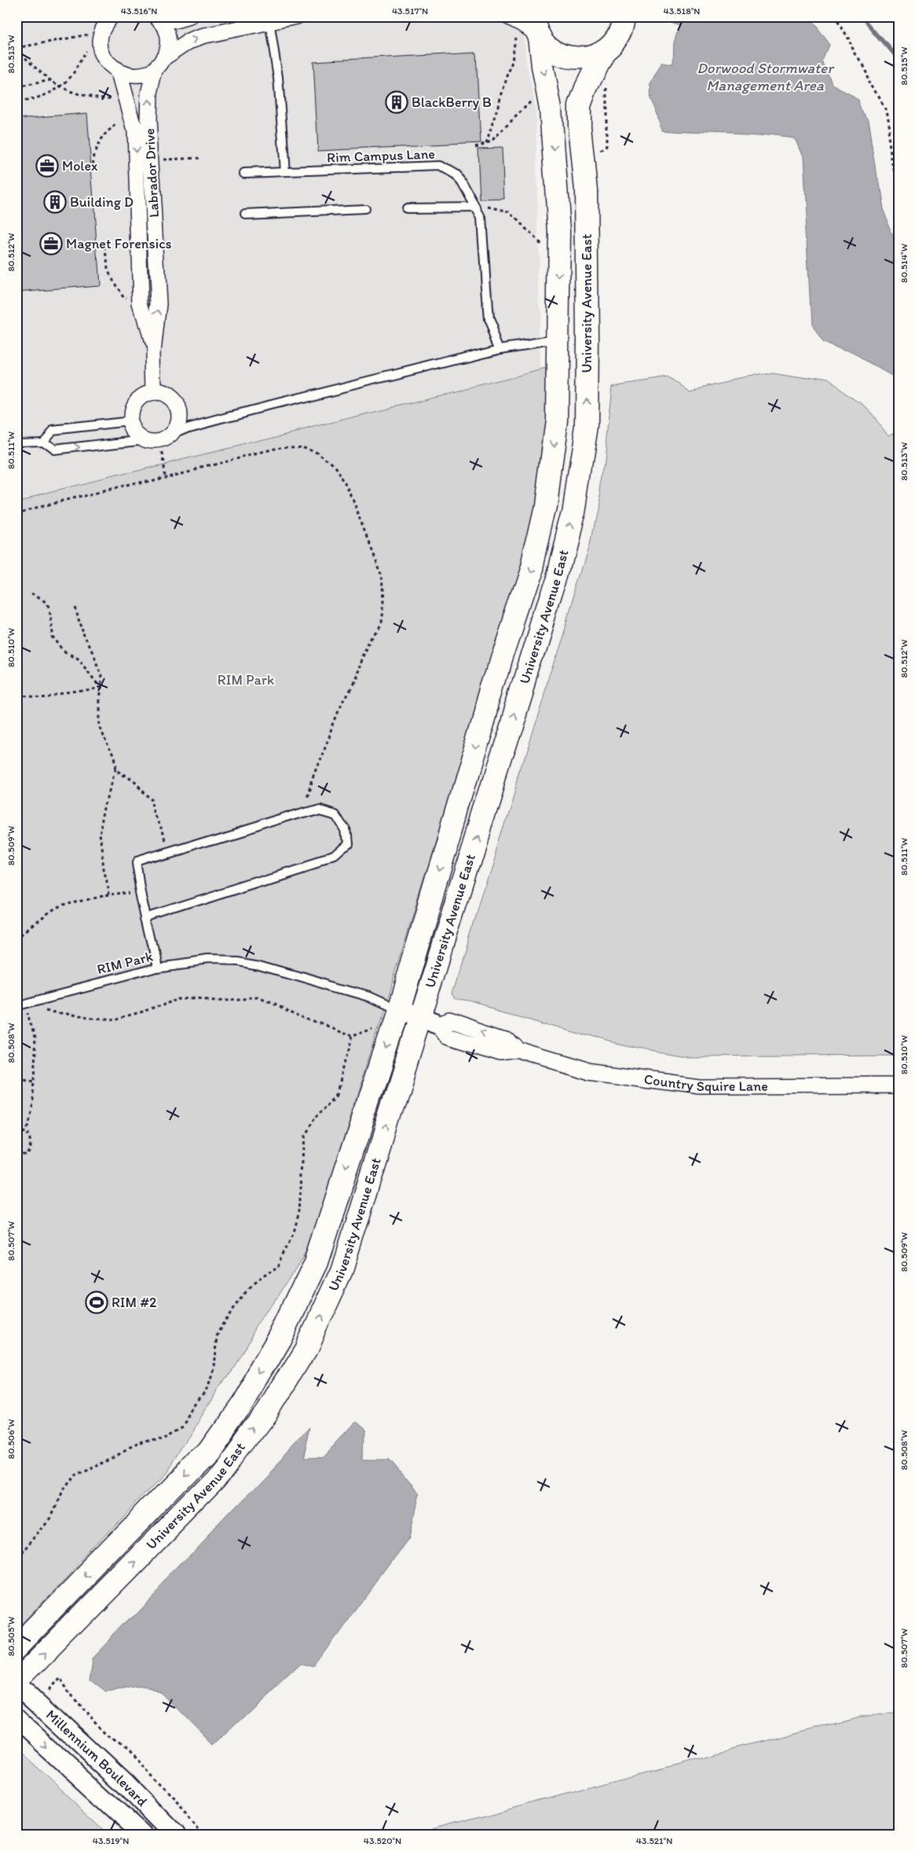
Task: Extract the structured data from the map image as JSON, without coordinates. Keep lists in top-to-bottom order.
{
  "streets": {
    "main road": ["University Avenue East"],
    "street": ["Labrador Drive", "Country Squire Lane", "Millennium Boulevard"],
    "lane": ["Rim Campus Lane", "RIM Park"]
  },
  "crossings": [
    ["University Avenue East", "RIM Park"],
    ["University Avenue East", "Country Squire Lane"],
    ["University Avenue East", "Millennium Boulevard"],
    ["RIM Park", "Country Squire Lane"]
  ],
  "water": ["Dorwood Stormwater Management Area"],
  "parks": ["RIM Park"],
  "places": {
    "building": ["BlackBerry B", "Building D"],
    "office": ["Molex", "Magnet Forensics"],
    "sports": ["RIM #2"]
  },
  "coordinates": [
    "43.516°N",
    "43.517°N",
    "43.518°N",
    "80.513°W",
    "80.515°W",
    "80.512°W",
    "80.514°W",
    "80.511°W",
    "80.510°W",
    "80.509°W",
    "80.508°W",
    "80.507°W",
    "80.506°W",
    "80.505°W",
    "43.519°N",
    "43.520°N",
    "43.521°N"
  ]
}
